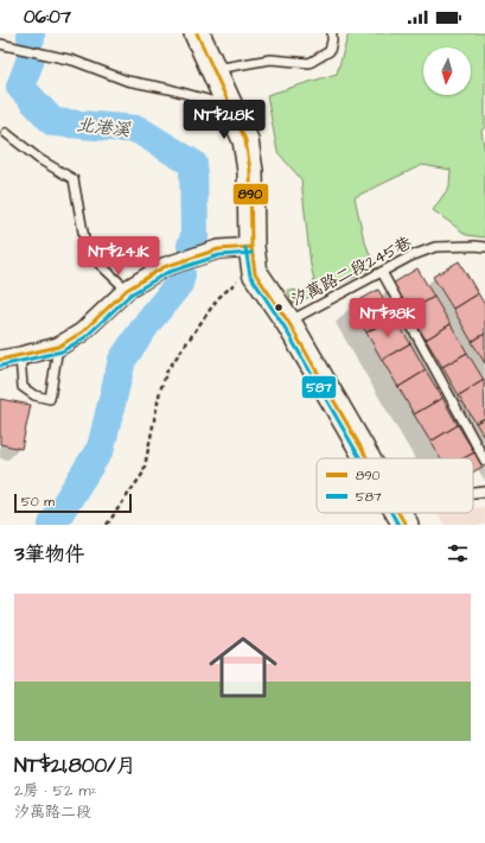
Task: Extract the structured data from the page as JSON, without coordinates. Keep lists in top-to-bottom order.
{
  "streets": {
    "lane": ["汐萬路二段245巷"]
  },
  "water": ["北港溪"],
  "lines": ["transit line 890", "transit line 587"],
  "legend": ["890", "587"],
  "scale_bar": "50 m",
  "north": "bottom",
  "page": {
    "status": "06:07",
    "price": ["NT$21.8K", "NT$24.1K", "NT$38K"],
    "scale": "50 m",
    "heading": "3筆物件",
    "list": [
      {
        "name": "NT$21,800/月",
        "note": "2房 · 52 m² · 汐萬路二段"
      }
    ]
  }
}
